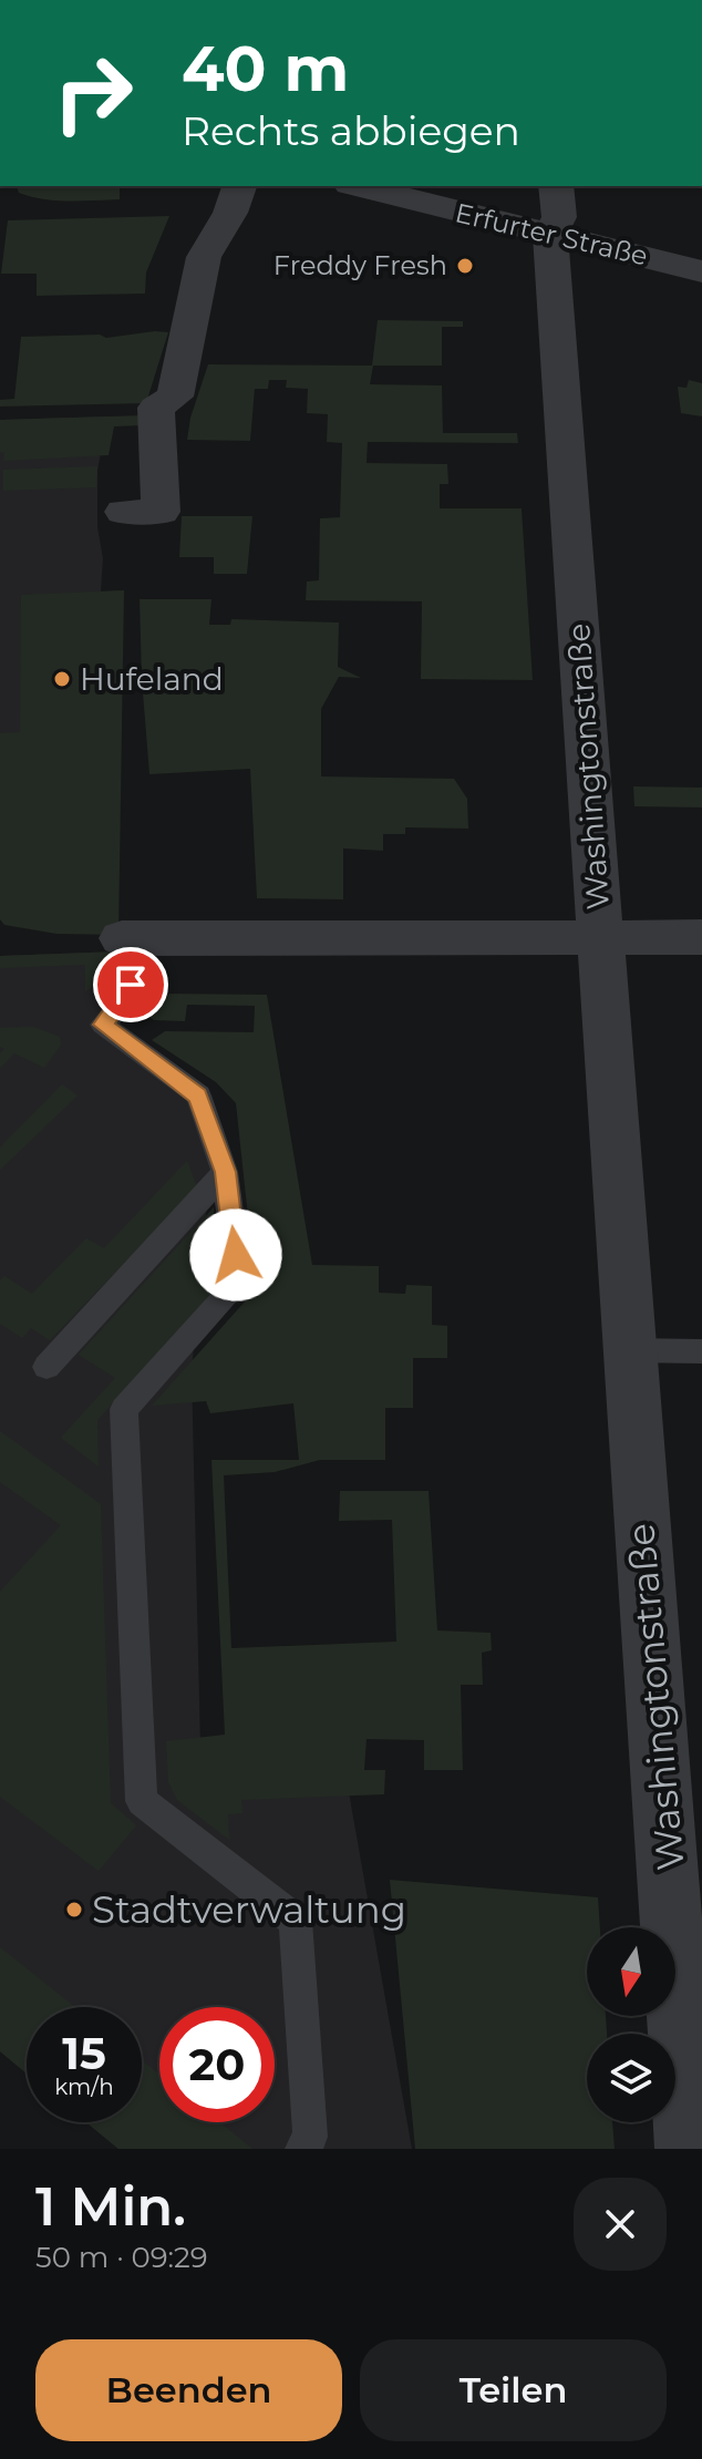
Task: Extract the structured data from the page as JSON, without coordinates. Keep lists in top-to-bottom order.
{
  "streets": {
    "street": ["Erfurter Straße", "Washingtonstraße"]
  },
  "crossings": [
    ["Erfurter Straße", "Washingtonstraße"]
  ],
  "places": ["Freddy Fresh", "Hufeland", "Stadtverwaltung"],
  "north": "bottom",
  "page": {
    "turn": ["40 m", "Rechts abbiegen"],
    "speed": "15 km/h",
    "limit": "20",
    "heading": ["1 Min.", "50 m · 09:29"],
    "buttons": ["Beenden", "Teilen"]
  }
}
